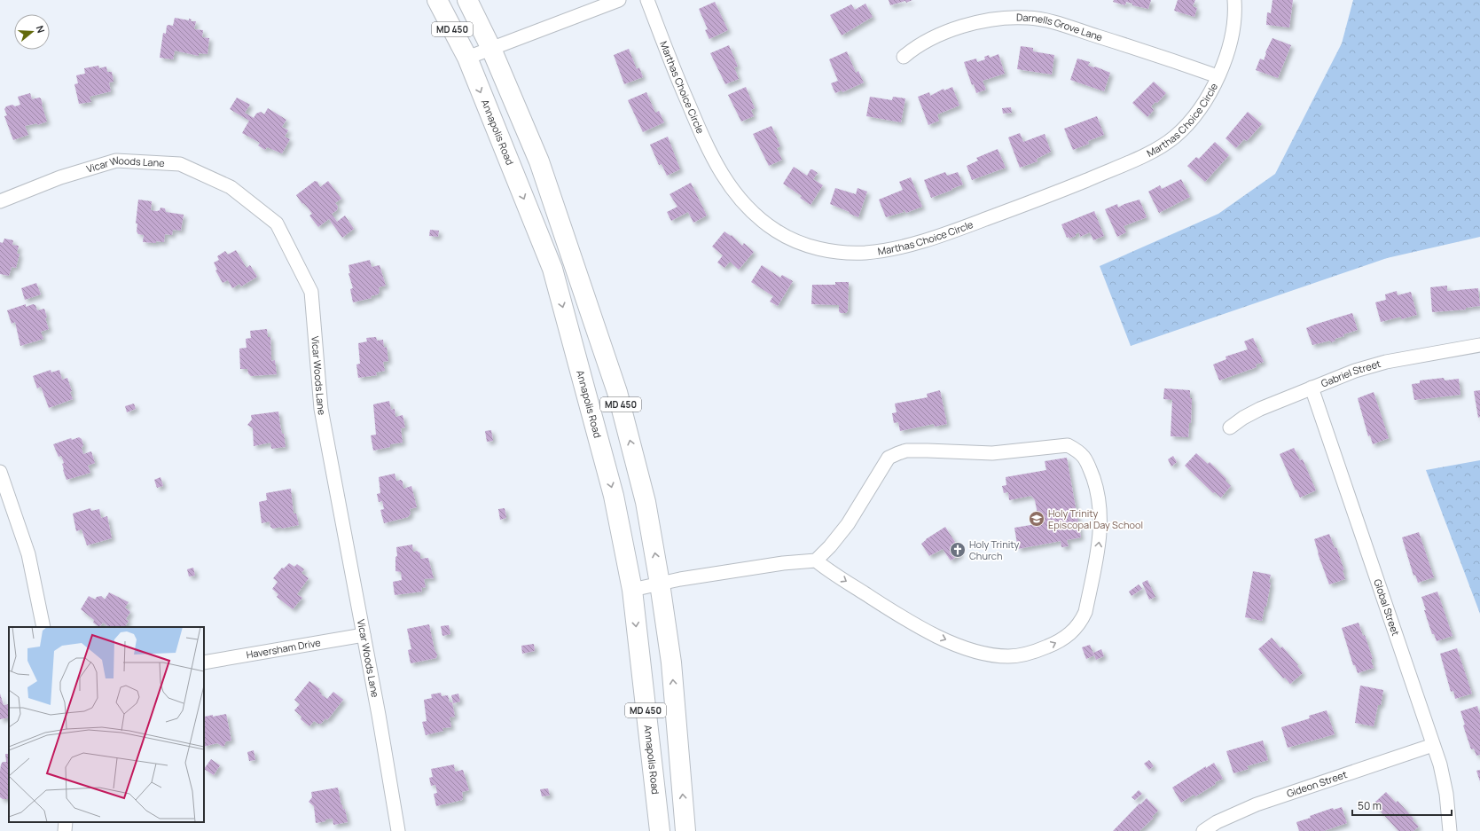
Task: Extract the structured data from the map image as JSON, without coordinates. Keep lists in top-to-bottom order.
{
  "streets": {
    "main road": ["MD 450", "Annapolis Road"],
    "street": [
      "Darnells Grove Lane",
      "Marthas Choice Circle",
      "Vicar Woods Lane",
      "Gabriel Street",
      "Global Street",
      "Haversham Drive",
      "Gideon Street"
    ]
  },
  "crossings": [
    ["Darnells Grove Lane", "Marthas Choice Circle"],
    ["Vicar Woods Lane", "Haversham Drive"],
    ["Gabriel Street", "Global Street"],
    ["Global Street", "Gideon Street"]
  ],
  "places": {
    "school or university": ["Holy Trinity Episcopal Day School"],
    "church": ["Holy Trinity Church"]
  },
  "scale_bar": "50 m",
  "north": "right"
}
